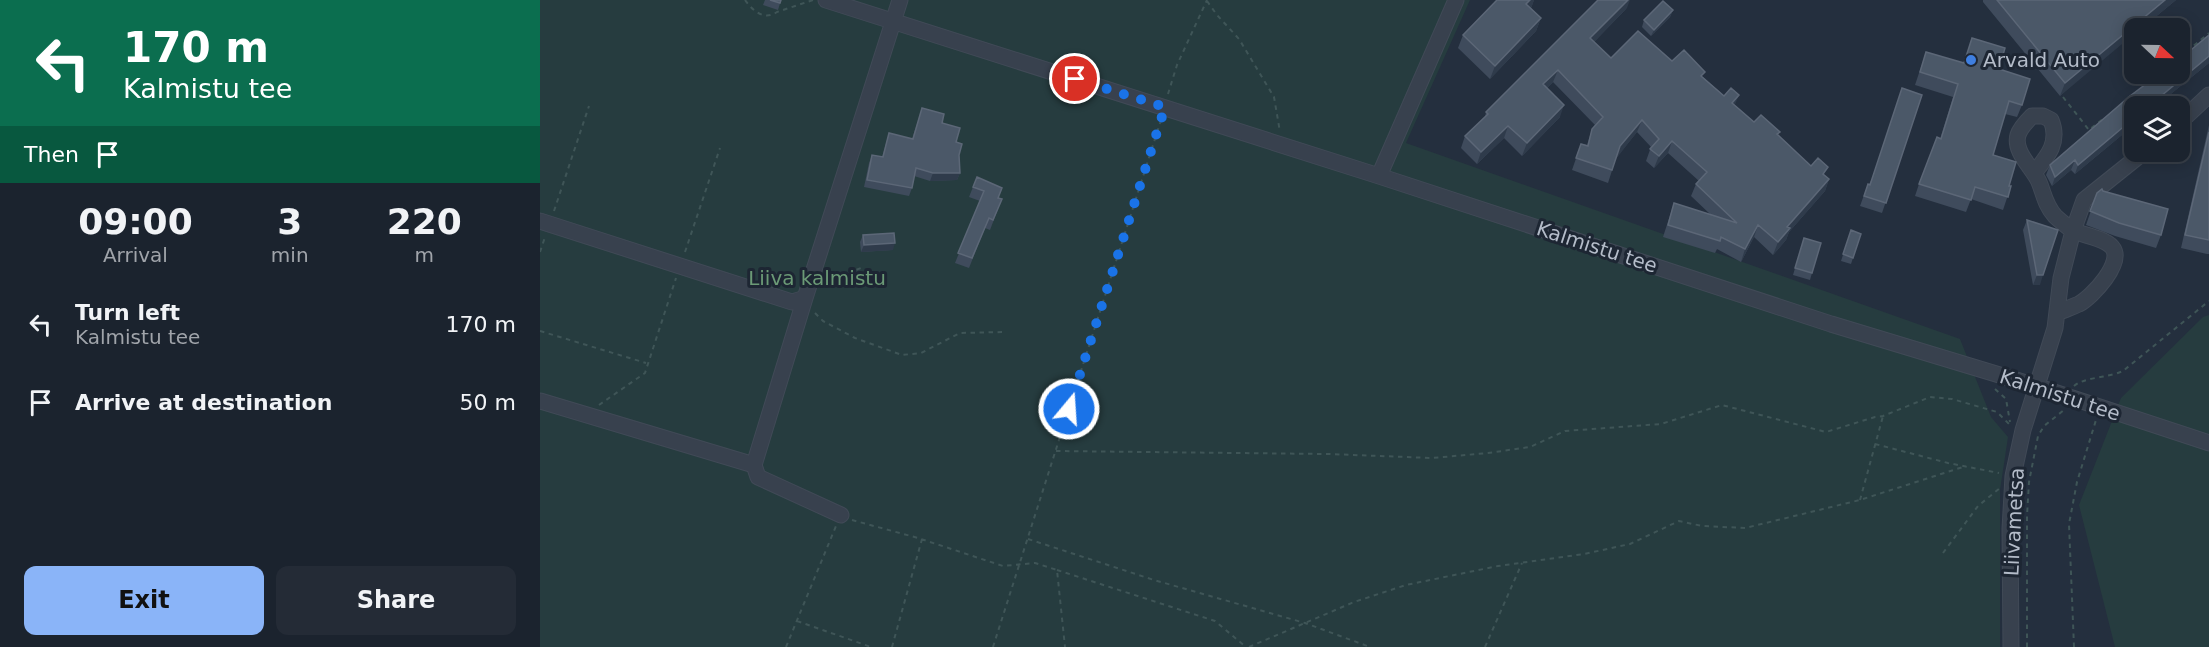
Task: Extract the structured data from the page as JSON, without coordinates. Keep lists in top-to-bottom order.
{
  "streets": {
    "street": ["Kalmistu tee", "Liivametsa"]
  },
  "crossings": [
    ["Kalmistu tee", "Liivametsa"]
  ],
  "parks": ["Liiva kalmistu"],
  "places": ["Arvald Auto"],
  "north": "right",
  "page": {
    "turn": ["170 m", "Kalmistu tee"],
    "then": "Then",
    "eta": [
      "09:00",
      "Arrival",
      "3",
      "min",
      "220",
      "m"
    ],
    "list": [
      {
        "name": "Turn left",
        "note": "Kalmistu tee",
        "value": "170 m"
      },
      {
        "name": "Arrive at destination",
        "value": "50 m"
      }
    ],
    "buttons": ["Exit", "Share"]
  }
}
